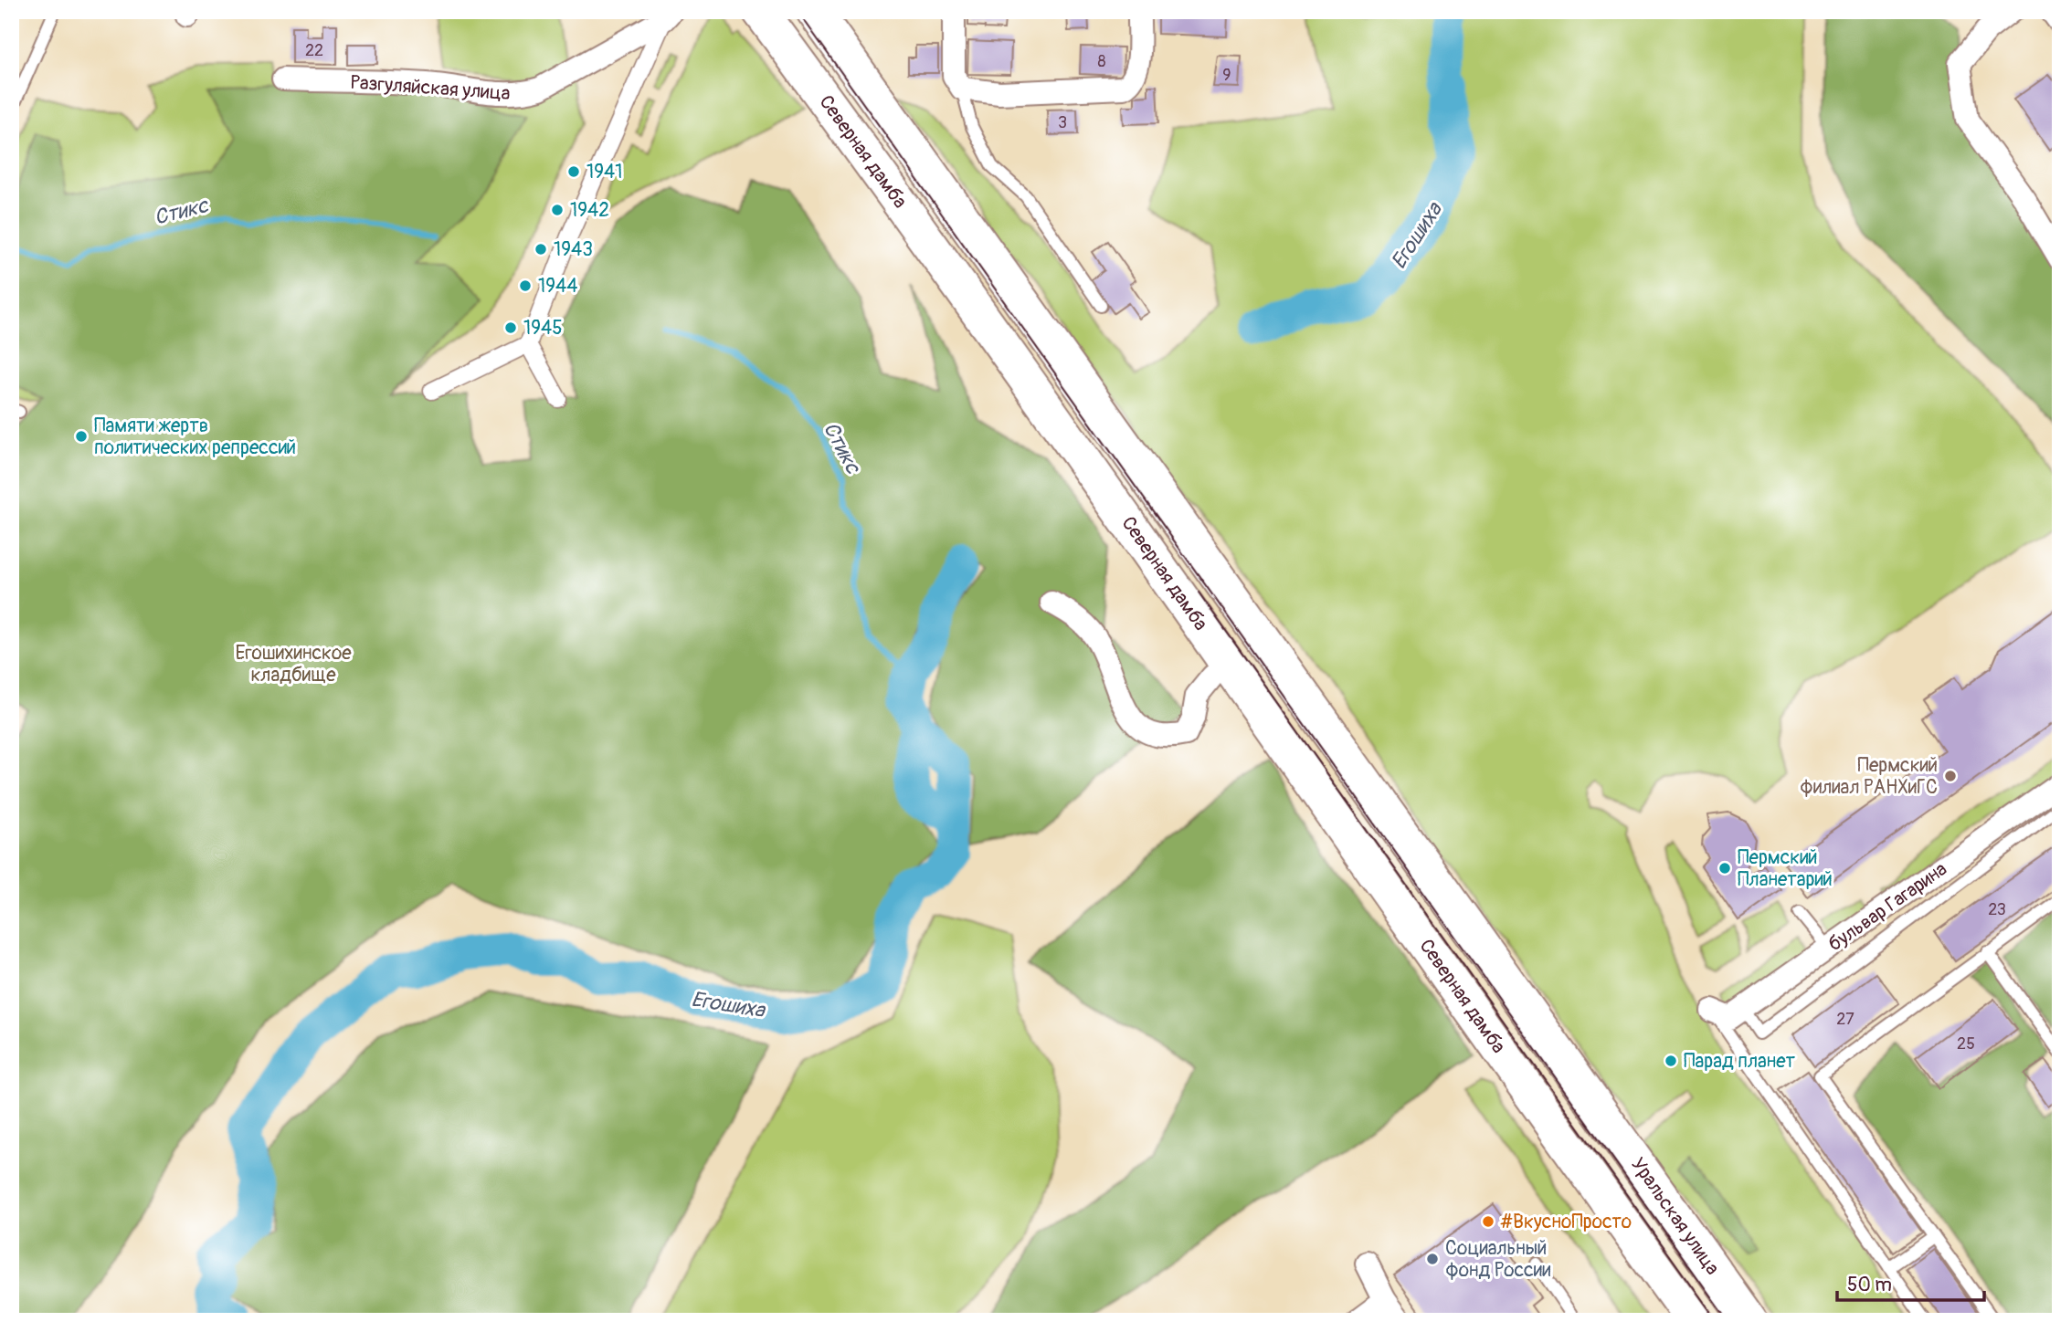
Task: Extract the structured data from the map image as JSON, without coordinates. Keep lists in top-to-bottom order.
{
  "streets": {
    "main road": ["Северная дамба", "Уральская улица"],
    "street": ["Разгуляйская улица", "бульвар Гагарина"]
  },
  "water": ["Стикс", "Егошиха"],
  "parks": ["Егошихинское кладбище"],
  "places": [
    "1941",
    "1942",
    "1943",
    "1944",
    "1945",
    "Памяти жертв политических репрессий",
    "Пермский филиал РАНХиГС",
    "Пермский Планетарий",
    "Парад планет",
    "#ВкусноПросто",
    "Социальный фонд России"
  ],
  "house_numbers": [
    "22",
    "8",
    "9",
    "3",
    "23",
    "27",
    "25"
  ],
  "scale_bar": "50 m"
}
